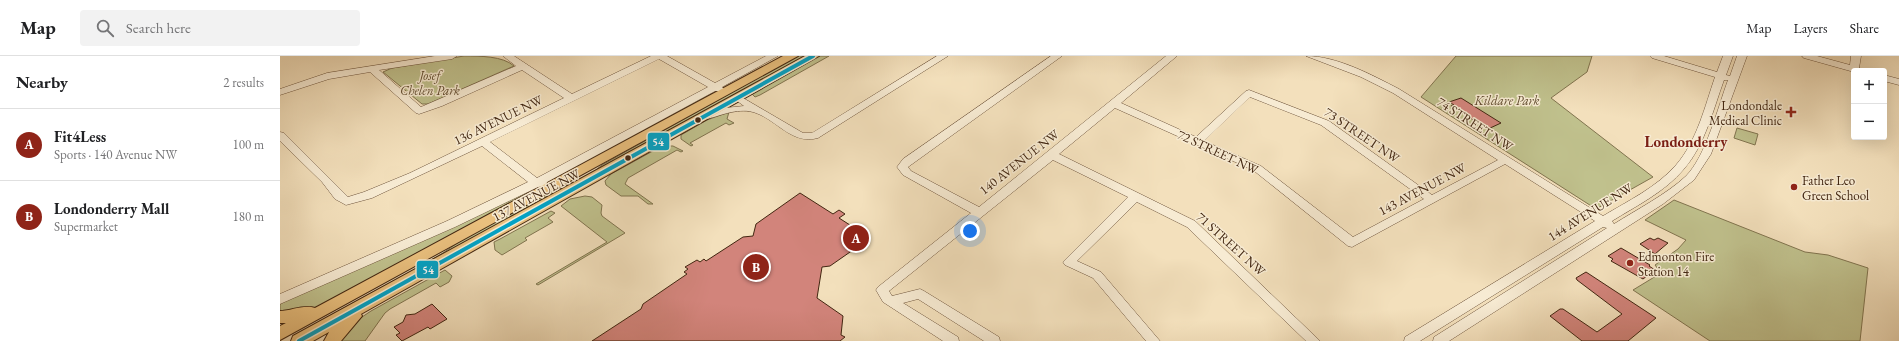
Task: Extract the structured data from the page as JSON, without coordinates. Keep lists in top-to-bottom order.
{
  "streets": {
    "main road": ["137 AVENUE NW"],
    "street": [
      "136 AVENUE NW",
      "74 STREET NW",
      "73 STREET NW",
      "72 STREET NW",
      "140 AVENUE NW",
      "143 AVENUE NW",
      "144 AVENUE NW",
      "71 STREET NW"
    ]
  },
  "crossings": [
    ["74 STREET NW", "143 AVENUE NW"],
    ["74 STREET NW", "144 AVENUE NW"],
    ["73 STREET NW", "72 STREET NW"],
    ["73 STREET NW", "143 AVENUE NW"],
    ["72 STREET NW", "140 AVENUE NW"],
    ["72 STREET NW", "143 AVENUE NW"],
    ["140 AVENUE NW", "71 STREET NW"]
  ],
  "districts": ["Londonderry"],
  "parks": ["Josef Chelen Park", "Kildare Park"],
  "places": {
    "health": ["Londondale Medical Clinic"],
    "other": ["Father Leo Green School", "Edmonton Fire Station 14"]
  },
  "lines": ["transit line 54"],
  "page": {
    "header": "Map",
    "search": "Search here",
    "nav": ["Map", "Layers", "Share"],
    "heading": ["Nearby", "2 results"],
    "map_buttons": ["+", "−"],
    "list": [
      {
        "mark": "A",
        "name": "Fit4Less",
        "note": "Sports · 140 Avenue NW",
        "value": "100 m"
      },
      {
        "mark": "B",
        "name": "Londonderry Mall",
        "note": "Supermarket",
        "value": "180 m"
      }
    ],
    "pins": ["A", "B"]
  }
}
